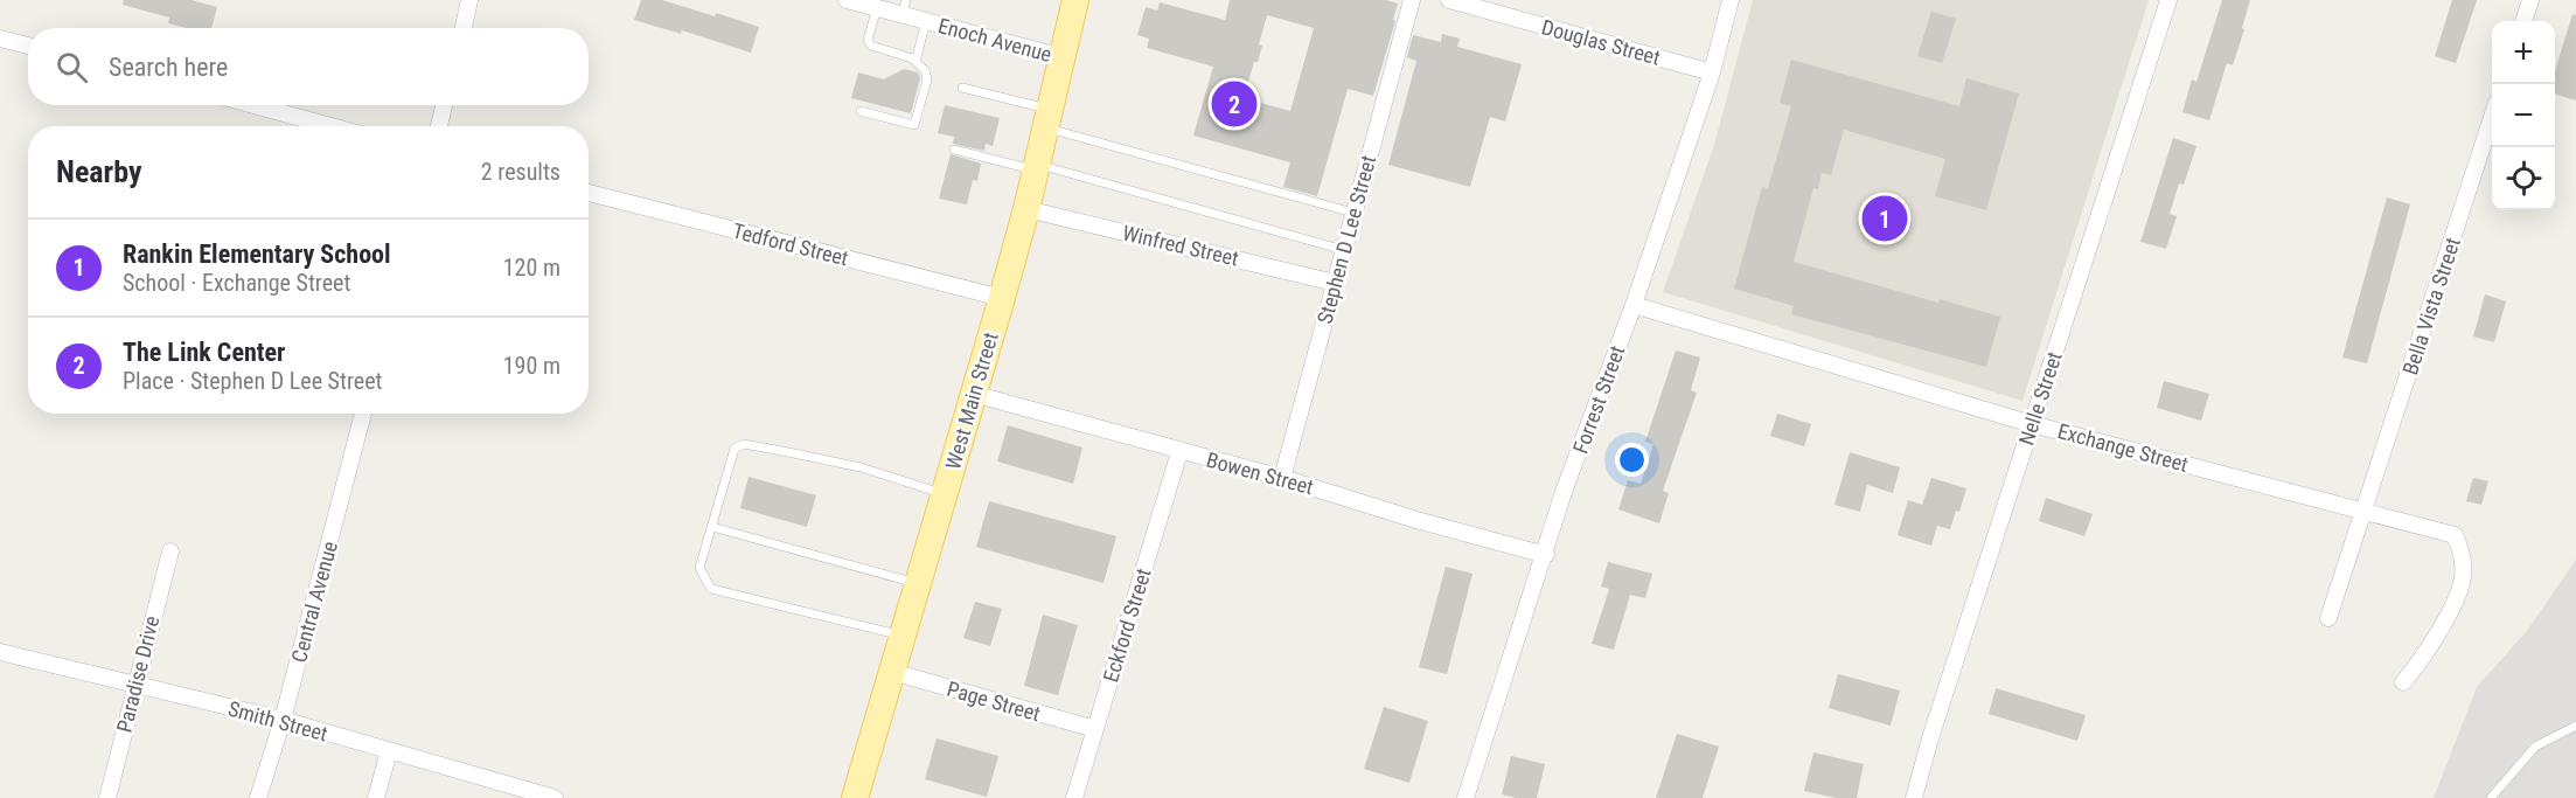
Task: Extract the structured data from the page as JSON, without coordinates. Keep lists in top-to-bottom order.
{
  "streets": {
    "main road": ["West Main Street"],
    "street": [
      "Enoch Avenue",
      "Douglas Street",
      "Stephen D Lee Street",
      "Tedford Street",
      "Winfred Street",
      "Bella Vista Street",
      "Nelle Street",
      "Forrest Street",
      "Exchange Street",
      "Bowen Street",
      "Central Avenue",
      "Eckford Street",
      "Paradise Drive",
      "Page Street",
      "Smith Street"
    ]
  },
  "crossings": [
    ["Enoch Avenue", "West Main Street"],
    ["Douglas Street", "Forrest Street"],
    ["Stephen D Lee Street", "Winfred Street"],
    ["Stephen D Lee Street", "Bowen Street"],
    ["Tedford Street", "West Main Street"],
    ["Winfred Street", "West Main Street"],
    ["Bella Vista Street", "Exchange Street"],
    ["Nelle Street", "Exchange Street"],
    ["Forrest Street", "Exchange Street"],
    ["Forrest Street", "Bowen Street"],
    ["West Main Street", "Bowen Street"],
    ["West Main Street", "Page Street"],
    ["Bowen Street", "Eckford Street"],
    ["Central Avenue", "Smith Street"],
    ["Eckford Street", "Page Street"],
    ["Paradise Drive", "Smith Street"]
  ],
  "page": {
    "map_buttons": ["+", "−"],
    "search": "Search here",
    "pins": ["2", "1"],
    "heading": ["Nearby", "2 results"],
    "list": [
      {
        "mark": "1",
        "name": "Rankin Elementary School",
        "note": "School · Exchange Street",
        "value": "120 m"
      },
      {
        "mark": "2",
        "name": "The Link Center",
        "note": "Place · Stephen D Lee Street",
        "value": "190 m"
      }
    ]
  }
}
